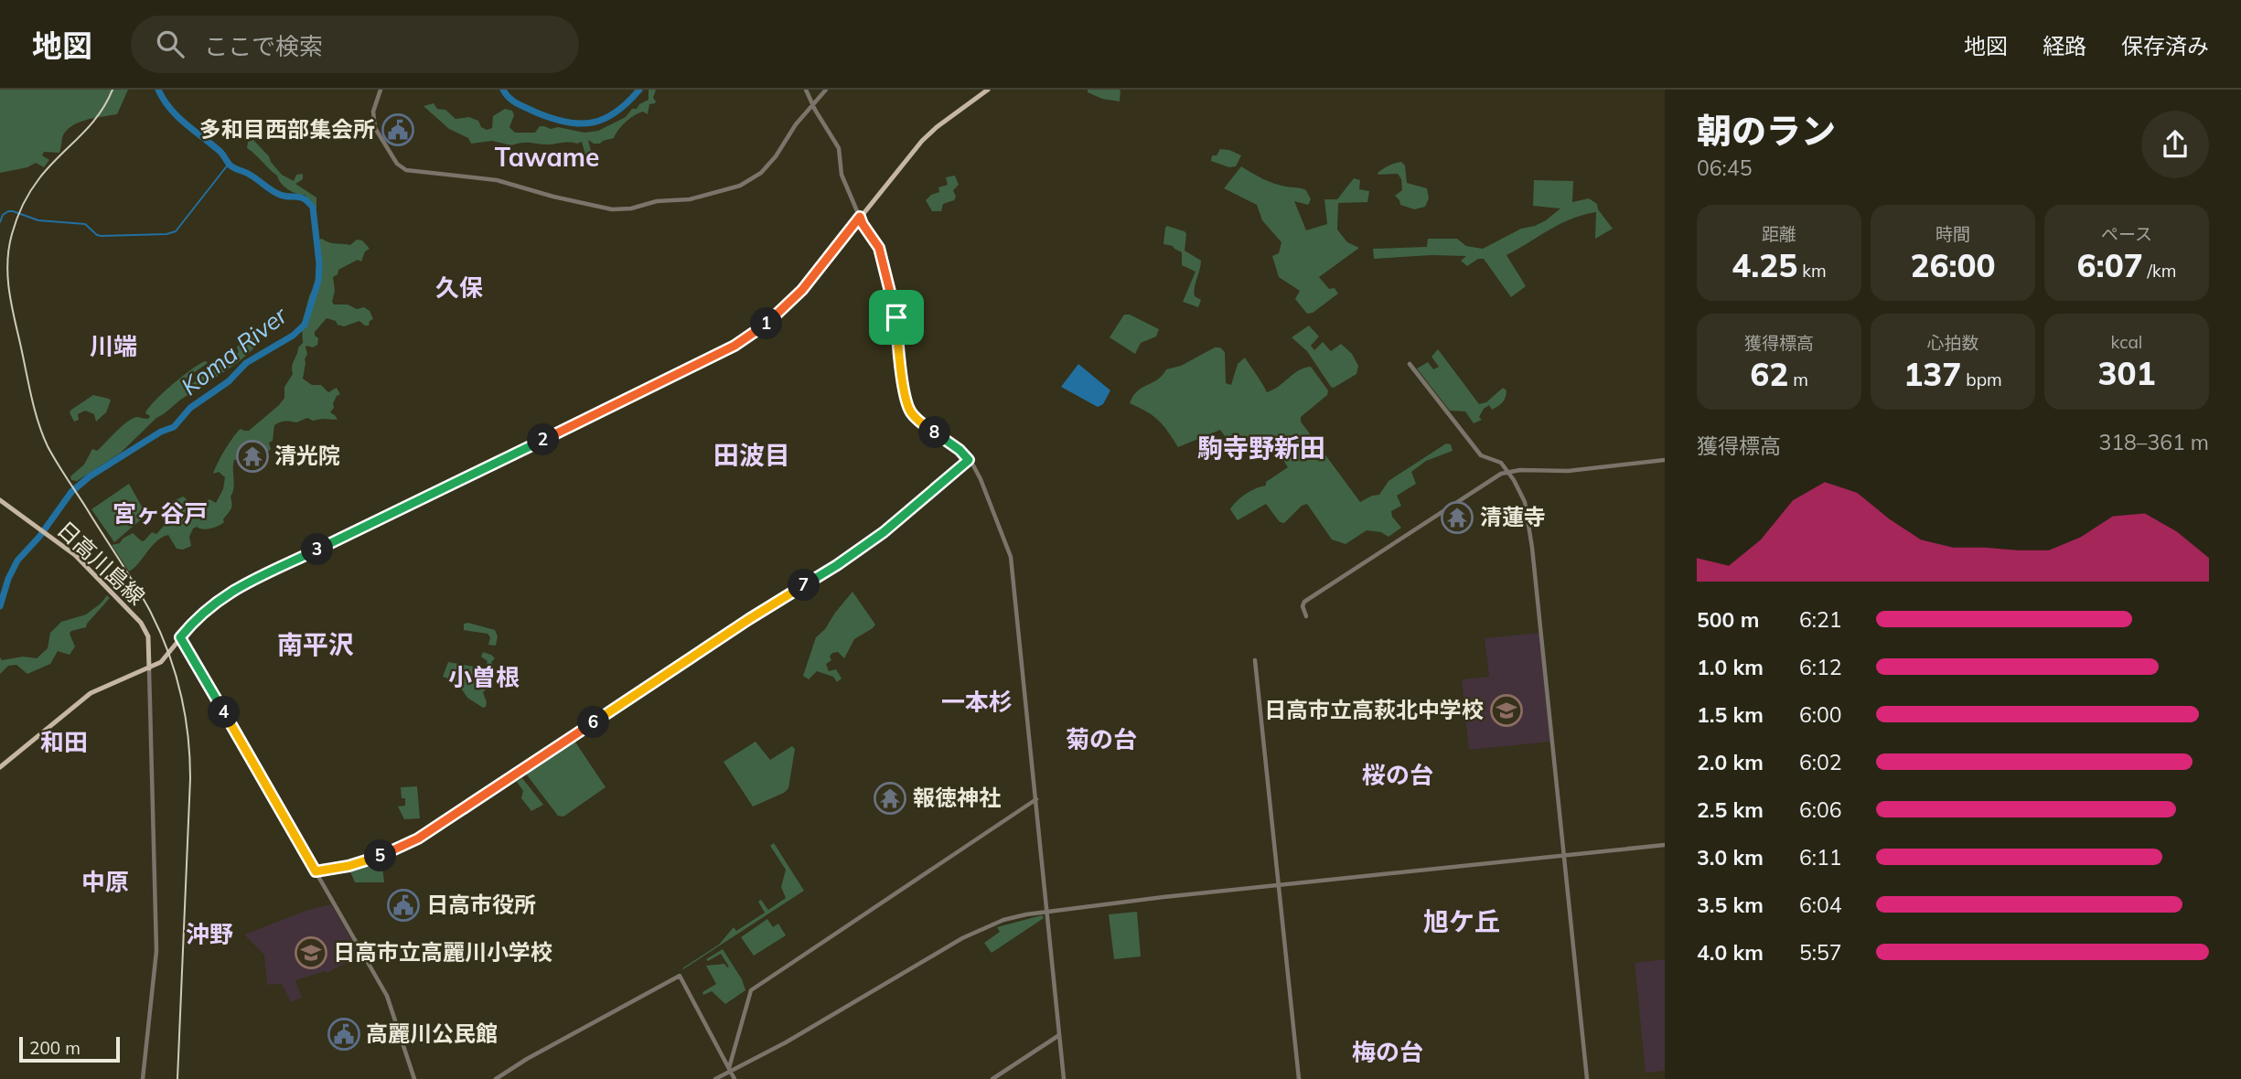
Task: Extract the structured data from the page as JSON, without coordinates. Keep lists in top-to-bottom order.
{
  "streets": {
    "main road": ["日高川島線"]
  },
  "districts": [
    "Tawame",
    "久保",
    "川端",
    "駒寺野新田",
    "田波目",
    "宮ヶ谷戸",
    "南平沢",
    "小曽根",
    "一本杉",
    "菊の台",
    "和田",
    "桜の台",
    "中原",
    "旭ケ丘",
    "沖野",
    "梅の台"
  ],
  "water": ["Koma River"],
  "places": {
    "public building": ["多和目西部集会所", "日高市役所", "高麗川公民館"],
    "temple": ["清光院", "清蓮寺", "報徳神社"],
    "school or university": ["日高市立高萩北中学校", "日高市立高麗川小学校"]
  },
  "scale_bar": "200 m",
  "page": {
    "header": "地図",
    "search": "ここで検索",
    "nav": ["地図", "経路", "保存済み"],
    "heading": ["朝のラン", "06:45"],
    "stats": [
      ["距離", "4.25 km"],
      ["時間", "26:00"],
      ["ペース", "6:07 /km"],
      ["獲得標高", "62 m"],
      ["心拍数", "137 bpm"],
      ["kcal", "301"]
    ],
    "pins": [
      "1",
      "8",
      "2",
      "3",
      "7",
      "4",
      "6",
      "5"
    ],
    "chart": ["獲得標高", "318–361 m"],
    "list": [
      {
        "name": "500 m",
        "note": "6:21"
      },
      {
        "name": "1.0 km",
        "note": "6:12"
      },
      {
        "name": "1.5 km",
        "note": "6:00"
      },
      {
        "name": "2.0 km",
        "note": "6:02"
      },
      {
        "name": "2.5 km",
        "note": "6:06"
      },
      {
        "name": "3.0 km",
        "note": "6:11"
      },
      {
        "name": "3.5 km",
        "note": "6:04"
      },
      {
        "name": "4.0 km",
        "note": "5:57"
      }
    ],
    "scale": "200 m"
  }
}
